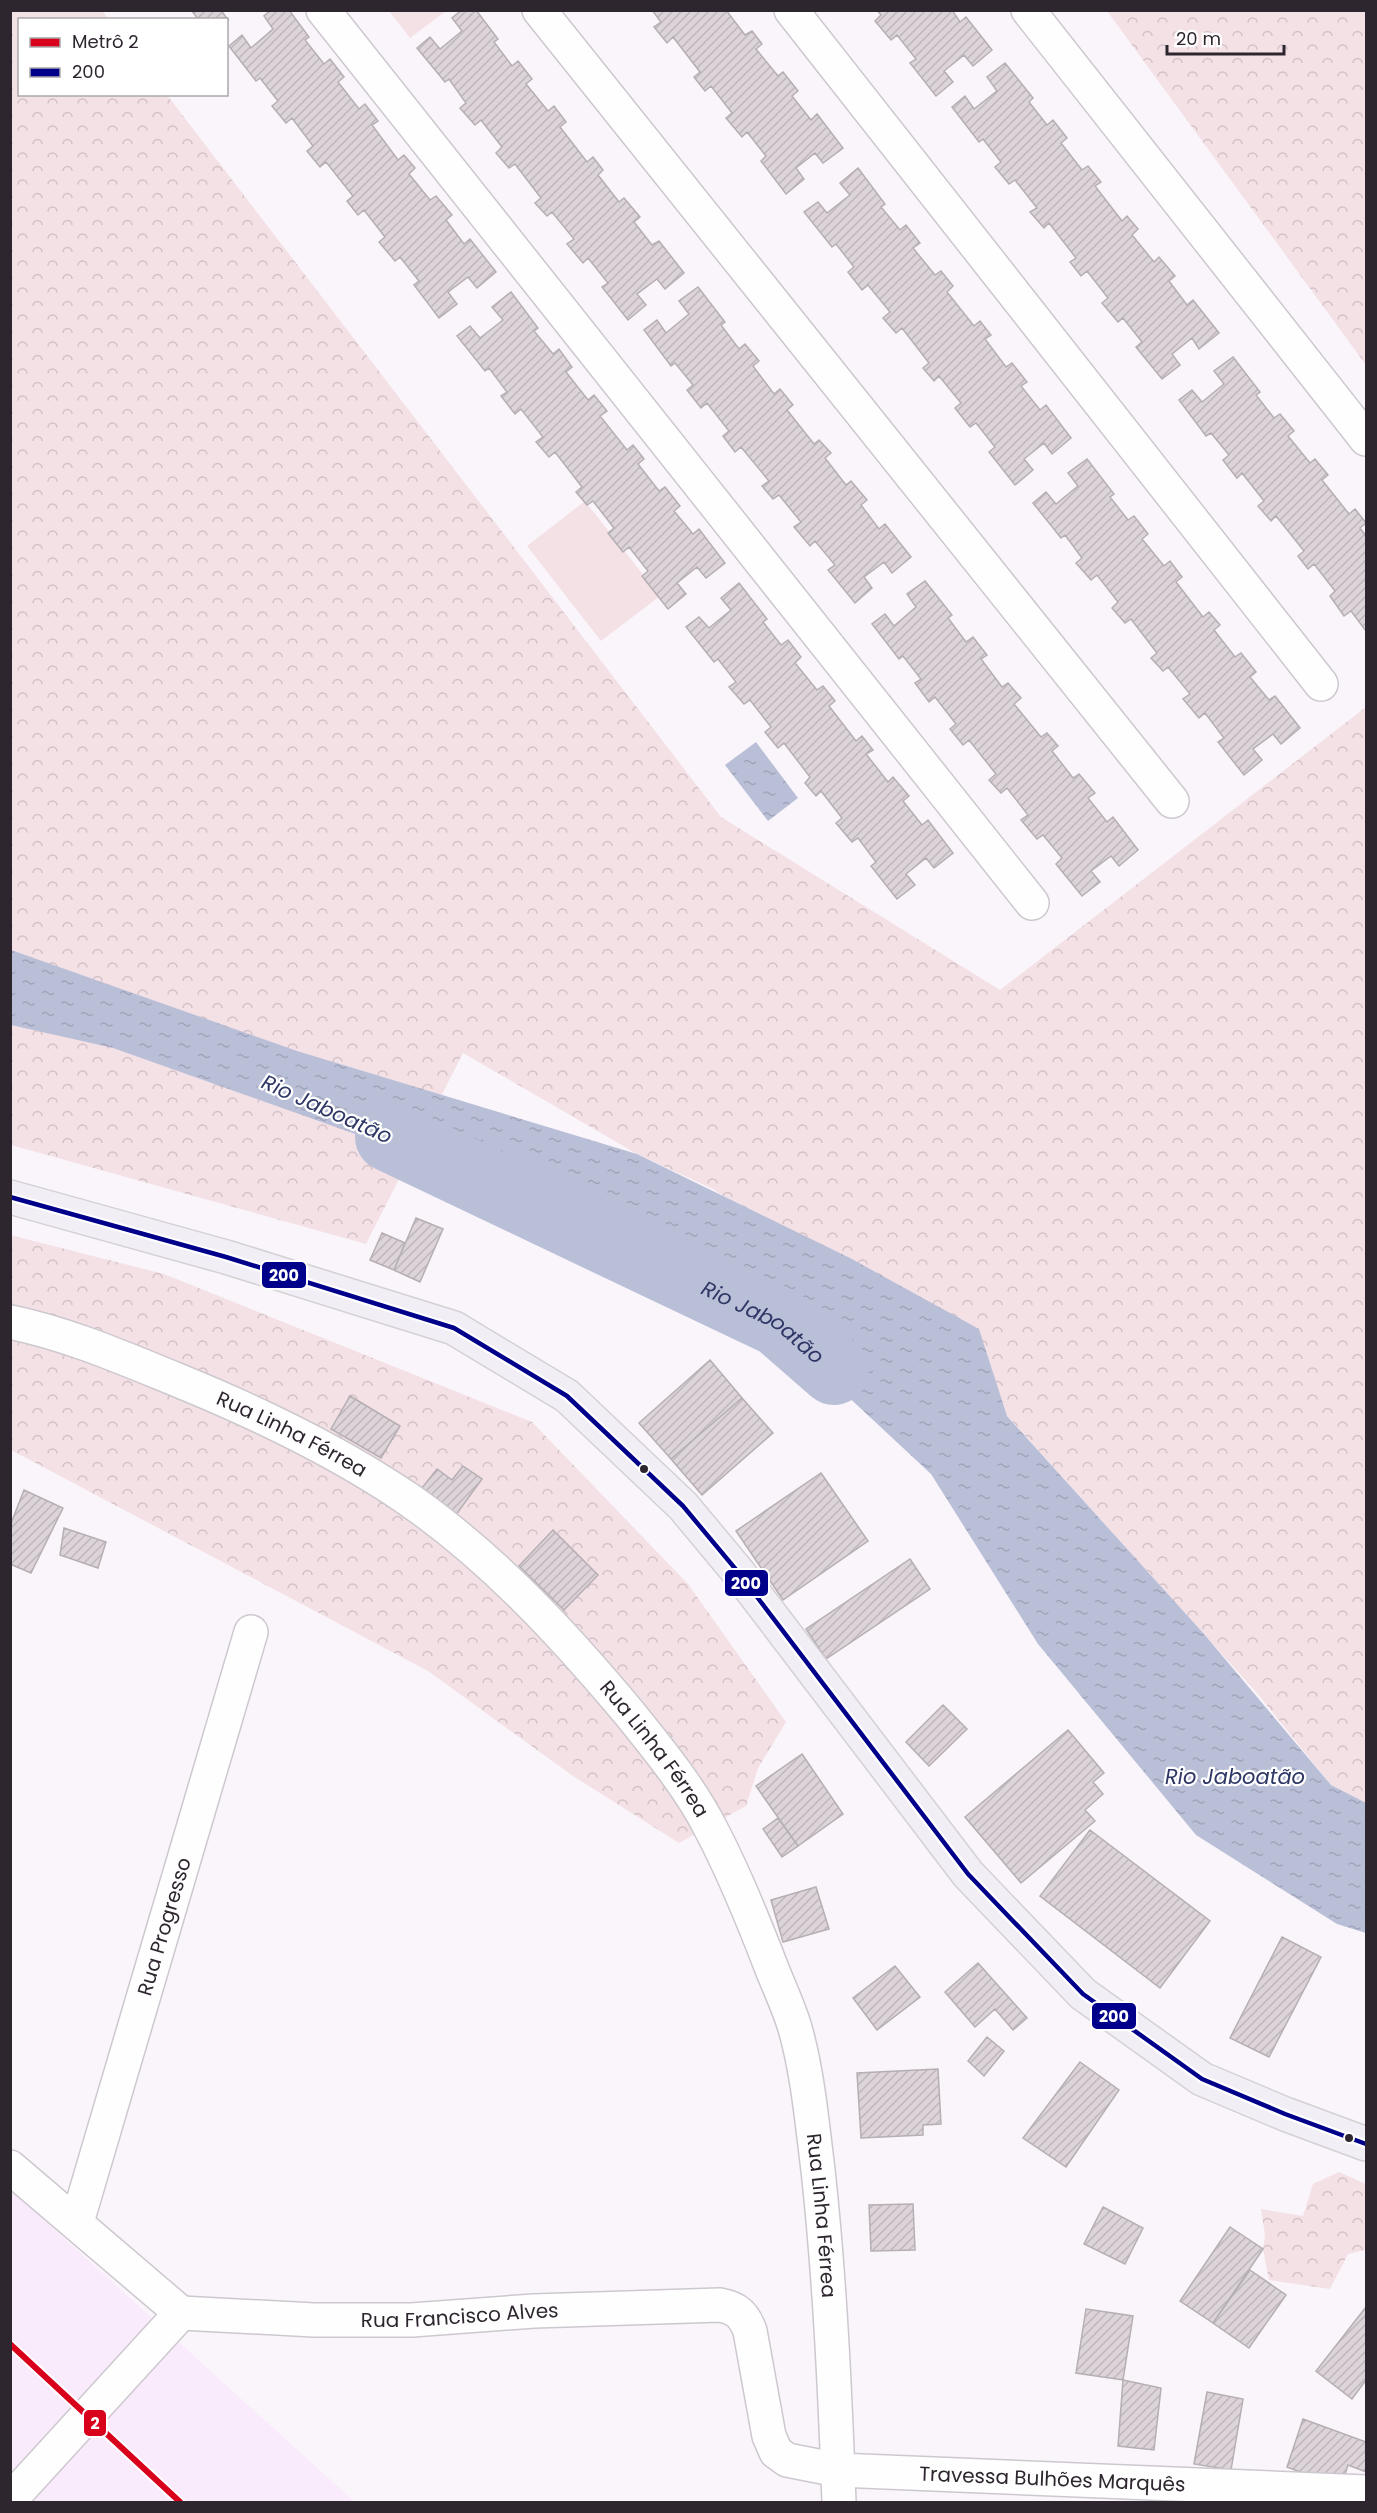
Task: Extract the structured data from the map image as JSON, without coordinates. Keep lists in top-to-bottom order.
{
  "streets": {
    "street": [
      "Rua Linha Férrea",
      "Rua Progresso",
      "Rua Francisco Alves",
      "Travessa Bulhões Marquês"
    ]
  },
  "crossings": [
    ["Rua Linha Férrea", "Travessa Bulhões Marquês"],
    ["Rua Francisco Alves", "Travessa Bulhões Marquês"]
  ],
  "water": ["Rio Jaboatão"],
  "lines": ["transit line 200", "metro line 2"],
  "legend": ["Metrô 2", "200"],
  "scale_bar": "20 m"
}
